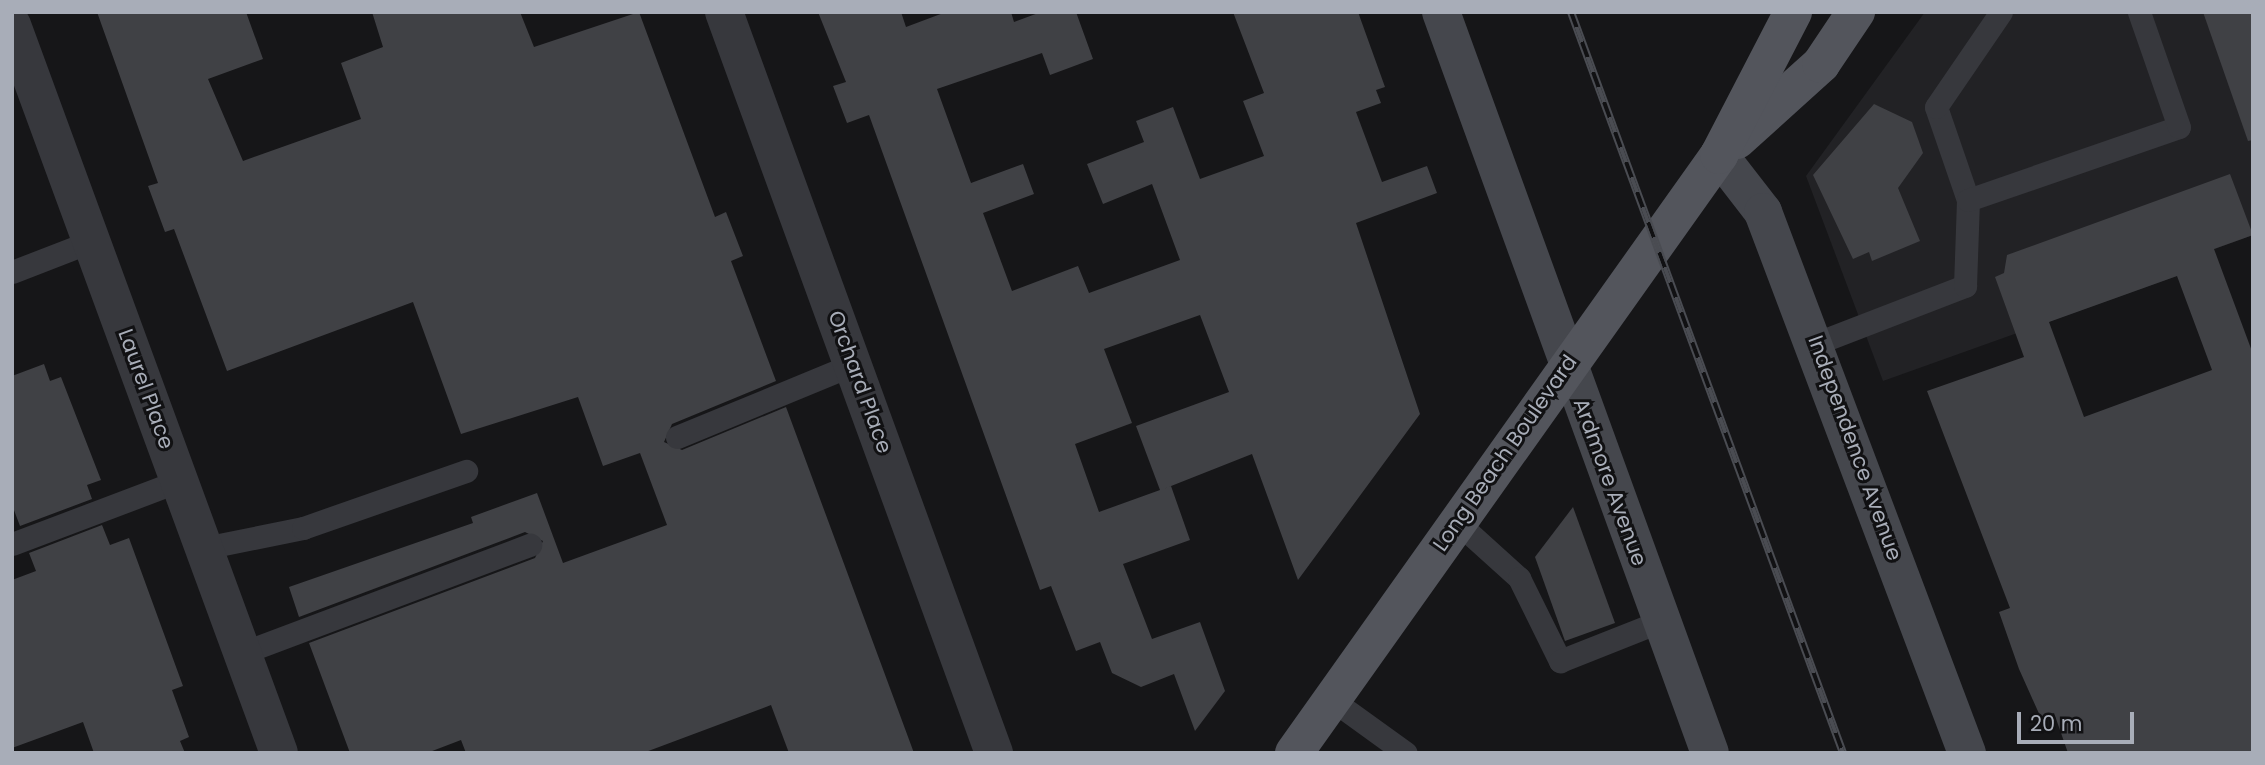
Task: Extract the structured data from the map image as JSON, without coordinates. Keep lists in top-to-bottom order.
{
  "streets": {
    "main road": ["Long Beach Boulevard"],
    "street": [
      "Orchard Place",
      "Laurel Place",
      "Independence Avenue",
      "Ardmore Avenue"
    ]
  },
  "crossings": [
    ["Independence Avenue", "Long Beach Boulevard"],
    ["Long Beach Boulevard", "Ardmore Avenue"]
  ],
  "scale_bar": "20 m"
}
